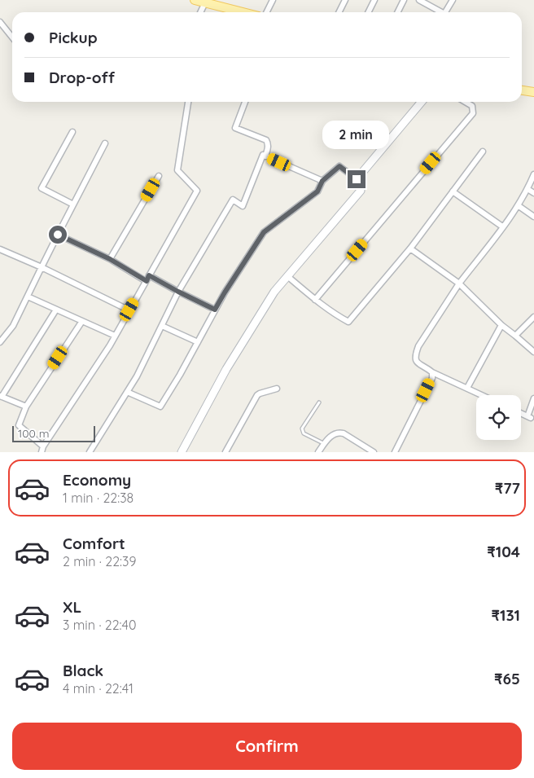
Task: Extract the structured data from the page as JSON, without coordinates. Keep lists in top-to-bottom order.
{
  "scale_bar": "100 m",
  "page": {
    "banner": ["Pickup", "Drop-off"],
    "bubble": "2 min",
    "scale": "100 m",
    "list": [
      {
        "name": "Economy",
        "note": "1 min · 22:38",
        "value": "₹77"
      },
      {
        "name": "Comfort",
        "note": "2 min · 22:39",
        "value": "₹104"
      },
      {
        "name": "XL",
        "note": "3 min · 22:40",
        "value": "₹131"
      },
      {
        "name": "Black",
        "note": "4 min · 22:41",
        "value": "₹65"
      }
    ],
    "buttons": "Confirm"
  }
}
